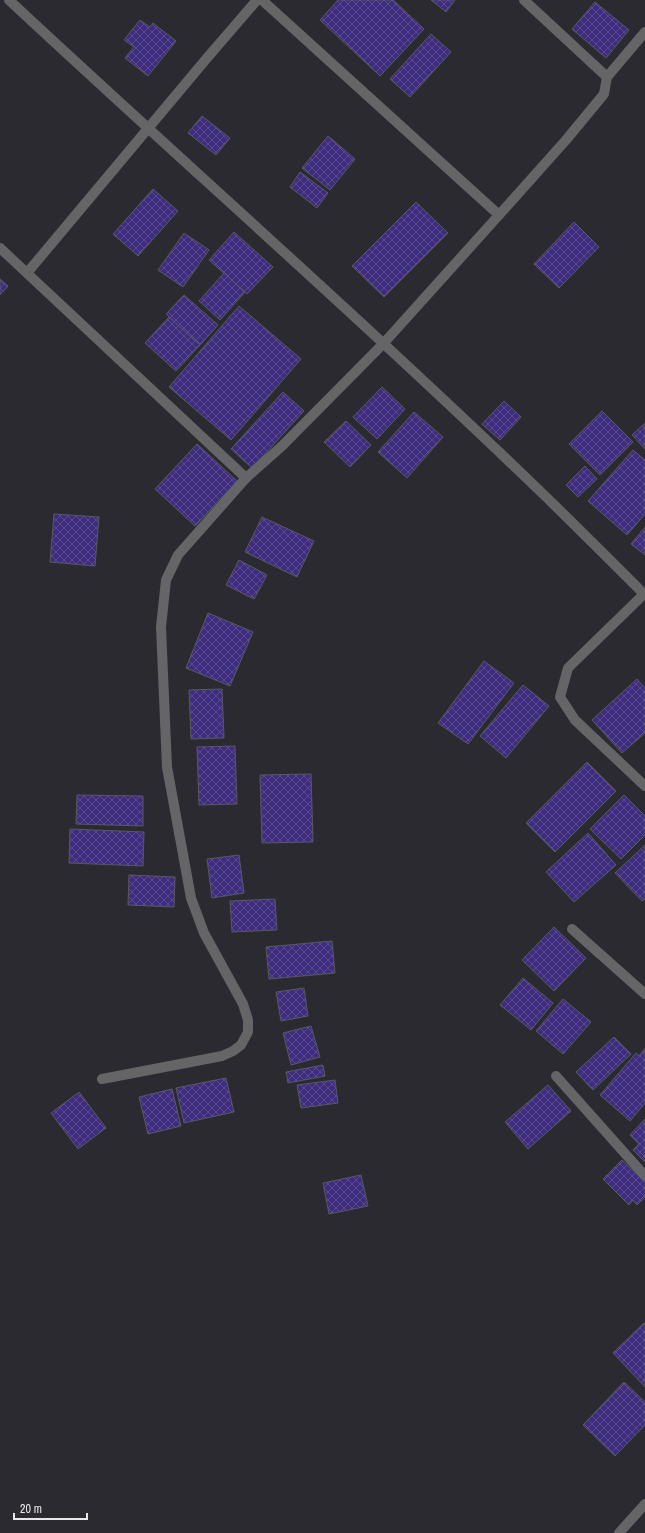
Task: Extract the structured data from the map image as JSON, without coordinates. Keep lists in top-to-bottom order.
{
  "scale_bar": "20 m"
}
